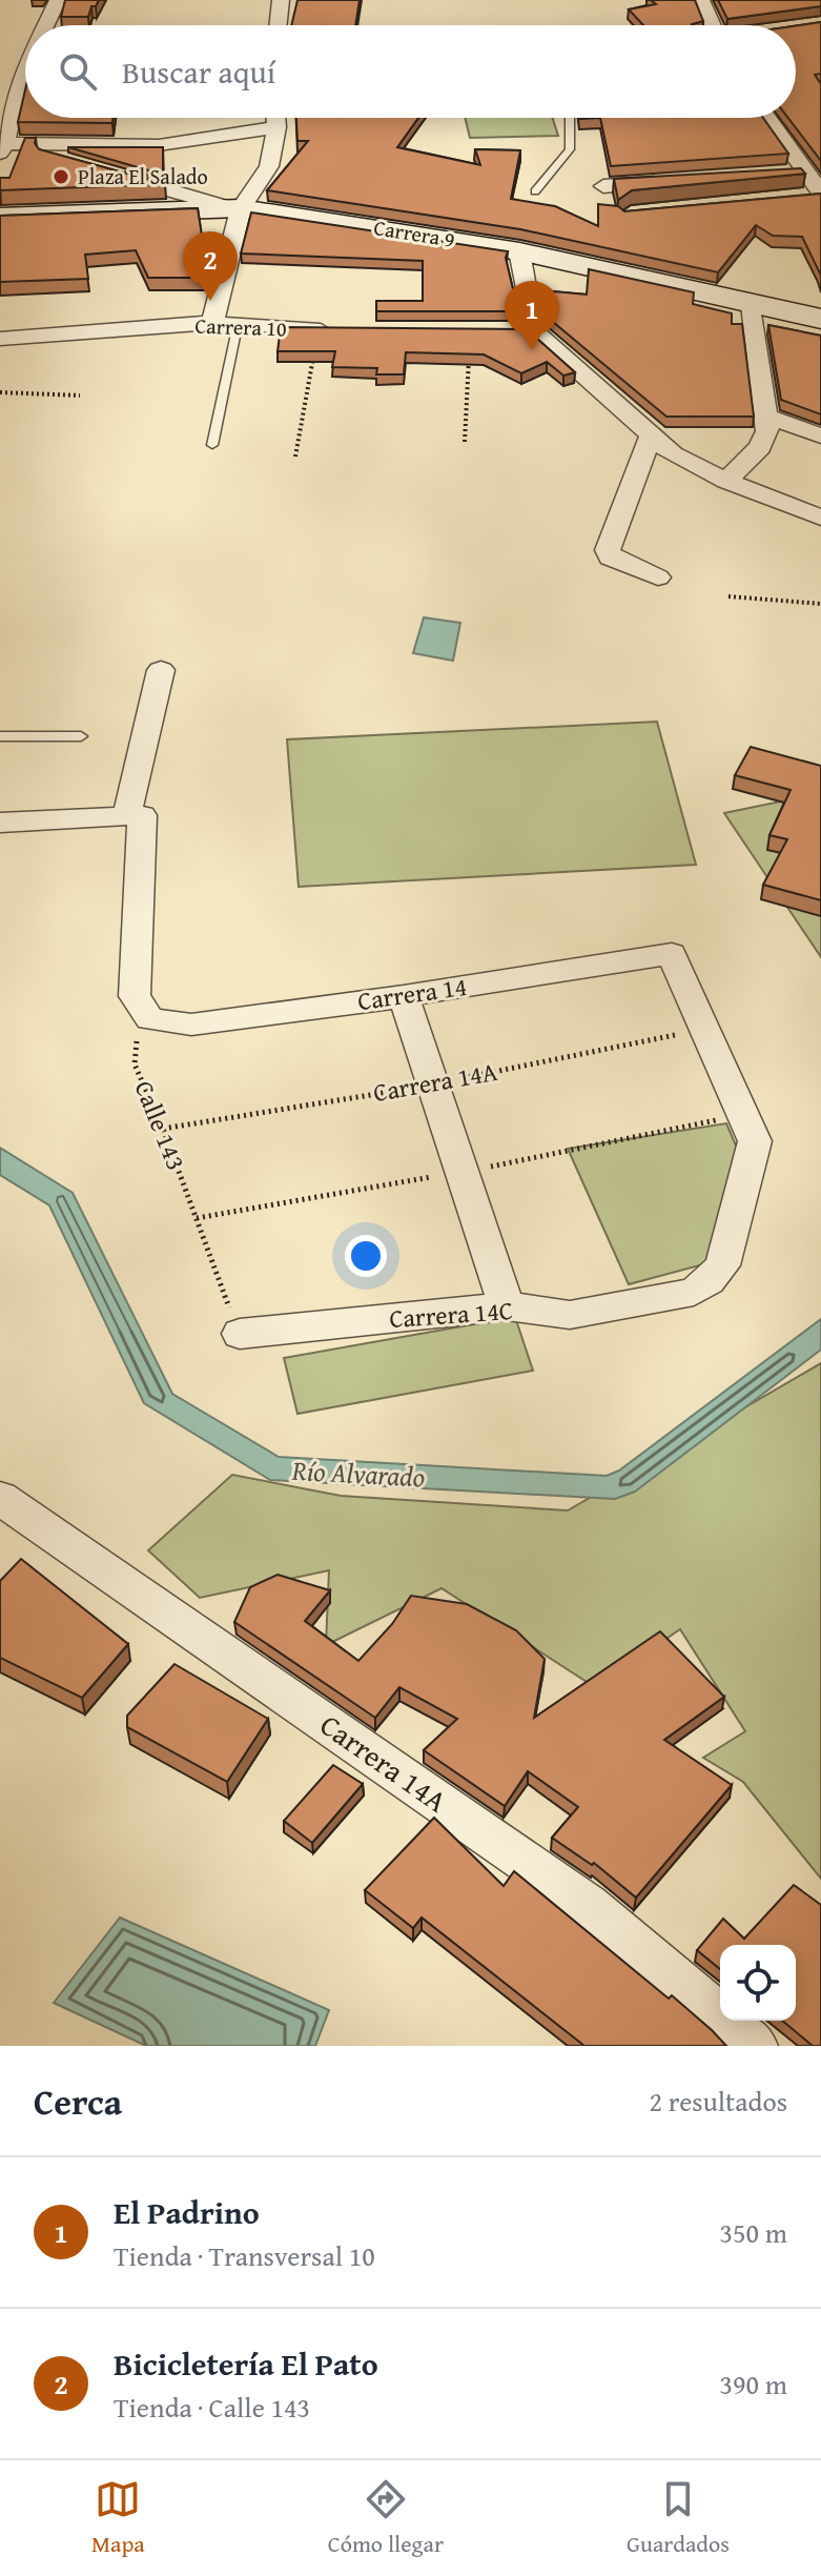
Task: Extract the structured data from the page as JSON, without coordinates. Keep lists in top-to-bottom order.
{
  "streets": {
    "street": [
      "Carrera 9",
      "Carrera 10",
      "Carrera 14",
      "Carrera 14A",
      "Carrera 14C"
    ],
    "path": ["Calle 143"]
  },
  "crossings": [
    ["Carrera 14", "Carrera 14A"],
    ["Carrera 14", "Calle 143"],
    ["Carrera 14A", "Calle 143"],
    ["Calle 143", "Carrera 14C"]
  ],
  "water": ["Río Alvarado"],
  "places": ["Plaza El Salado"],
  "page": {
    "search": "Buscar aquí",
    "pins": ["2", "1"],
    "heading": ["Cerca", "2 resultados"],
    "list": [
      {
        "mark": "1",
        "name": "El Padrino",
        "note": "Tienda · Transversal 10",
        "value": "350 m"
      },
      {
        "mark": "2",
        "name": "Bicicletería El Pato",
        "note": "Tienda · Calle 143",
        "value": "390 m"
      }
    ],
    "nav": ["Mapa", "Cómo llegar", "Guardados"]
  }
}
